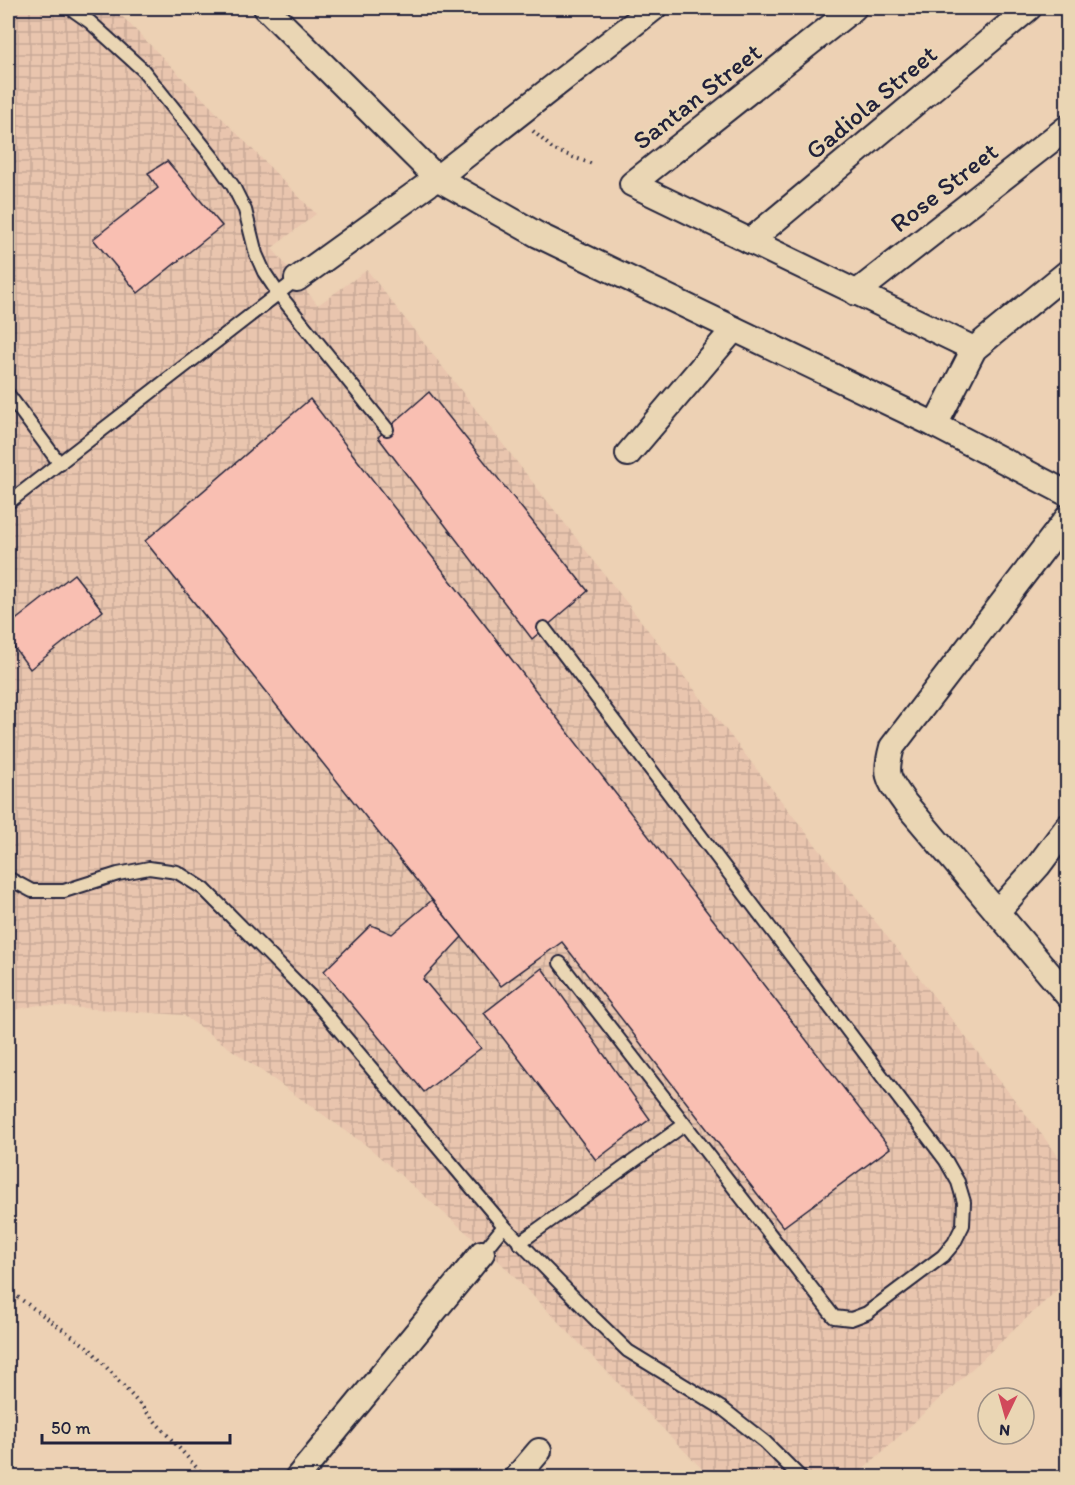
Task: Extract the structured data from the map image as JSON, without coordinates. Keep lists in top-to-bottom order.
{
  "streets": {
    "street": ["Santan Street", "Gadiola Street", "Rose Street"]
  },
  "crossings": [
    ["Santan Street", "Gadiola Street"]
  ],
  "scale_bar": "50 m",
  "north": "bottom"
}
